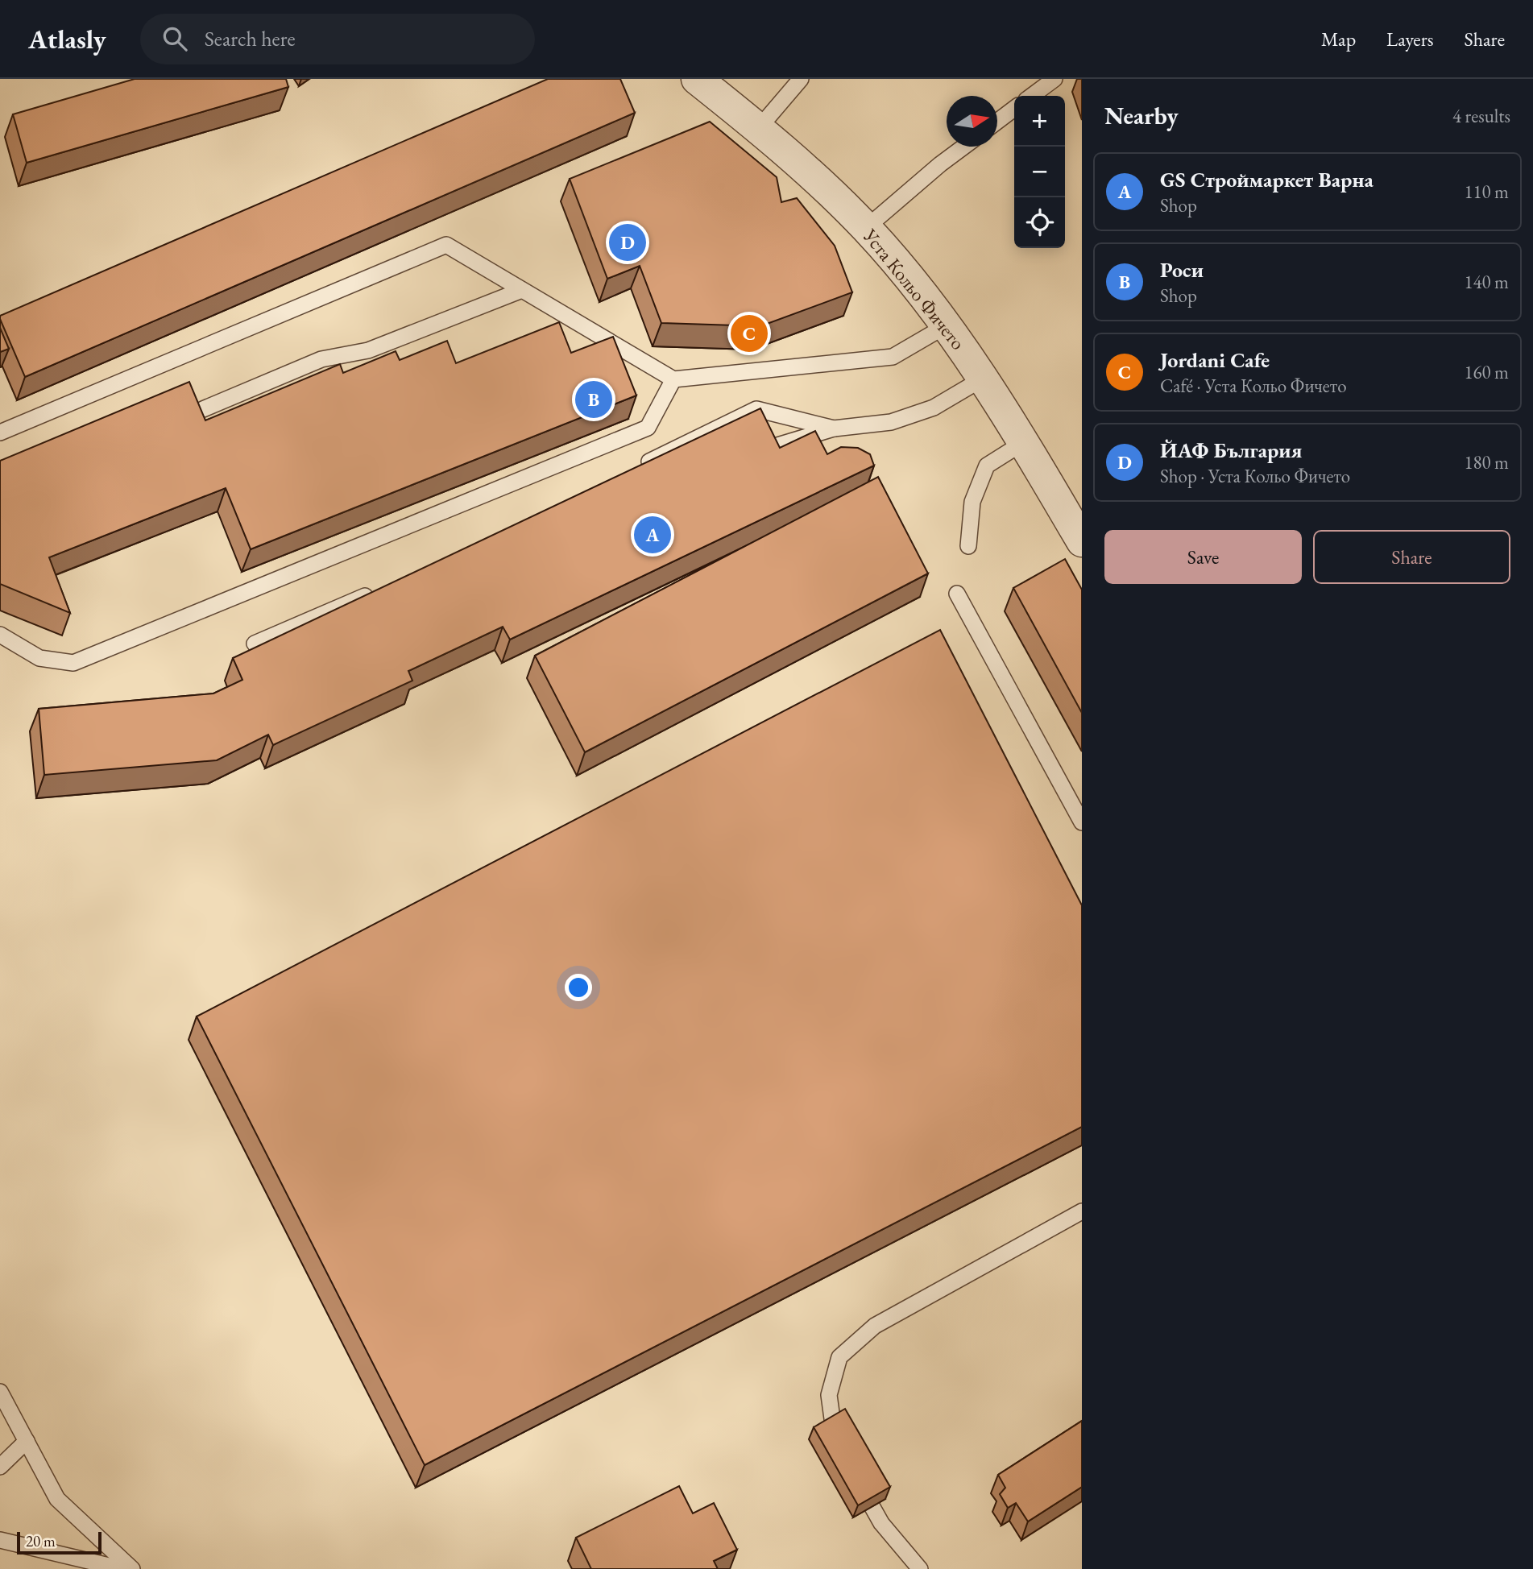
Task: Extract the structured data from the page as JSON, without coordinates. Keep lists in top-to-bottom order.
{
  "streets": {
    "street": ["Уста Кольо Фичето"]
  },
  "scale_bar": "20 m",
  "north": "right",
  "page": {
    "header": "Atlasly",
    "search": "Search here",
    "nav": ["Map", "Layers", "Share"],
    "heading": ["Nearby", "4 results"],
    "map_buttons": ["+", "−"],
    "list": [
      {
        "mark": "A",
        "name": "GS Строймаркет Варна",
        "note": "Shop",
        "value": "110 m"
      },
      {
        "mark": "B",
        "name": "Роси",
        "note": "Shop",
        "value": "140 m"
      },
      {
        "mark": "C",
        "name": "Jordani Cafe",
        "note": "Café · Уста Кольо Фичето",
        "value": "160 m"
      },
      {
        "mark": "D",
        "name": "ЙАФ България",
        "note": "Shop · Уста Кольо Фичето",
        "value": "180 m"
      }
    ],
    "pins": [
      "D",
      "C",
      "B",
      "A"
    ],
    "buttons": ["Save", "Share"],
    "scale": "20 m"
  }
}
